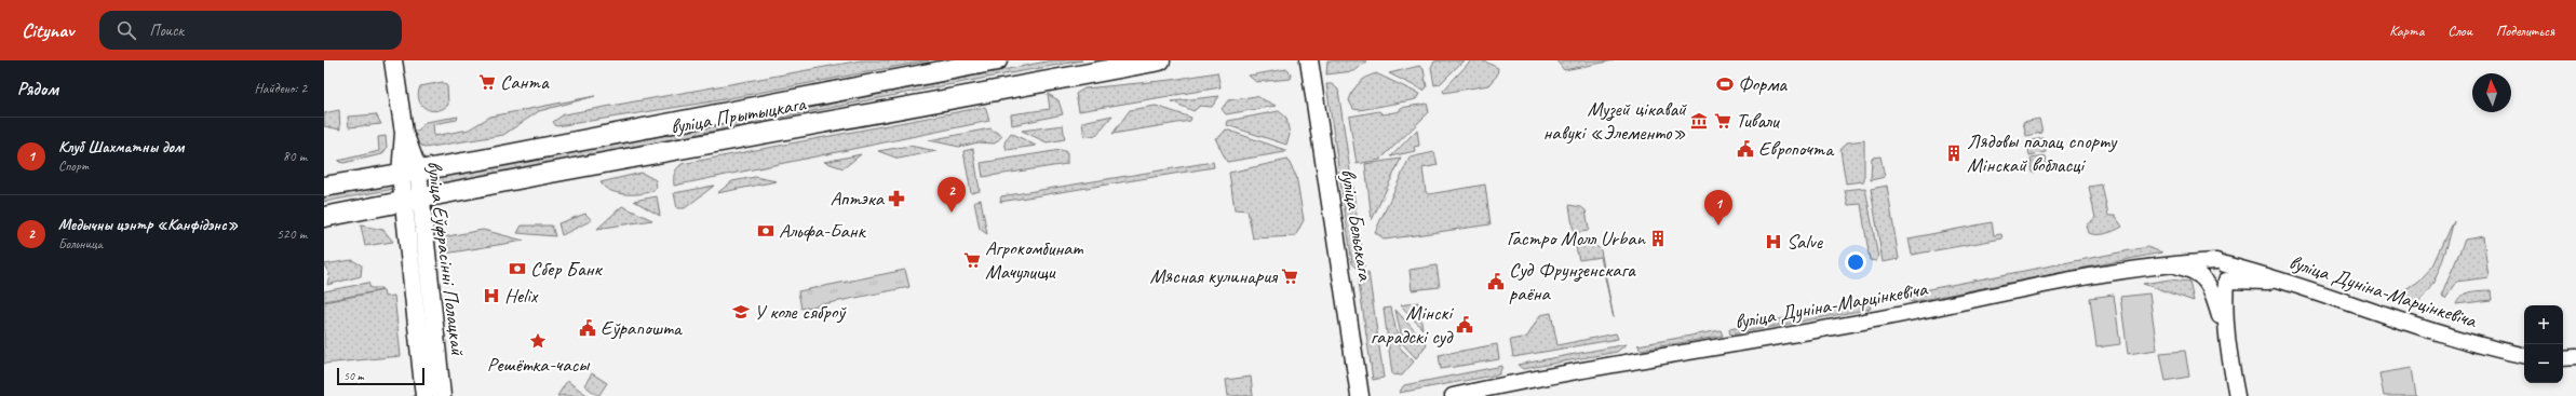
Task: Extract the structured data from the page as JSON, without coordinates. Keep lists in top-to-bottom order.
{
  "streets": {
    "main road": ["вуліца Прытыцкага", "вуліца Бельскага", "вуліца Еўфрасінні Полацкай"],
    "street": ["вуліца Дуніна-Марцінкевіча"]
  },
  "crossings": [
    ["вуліца Прытыцкага", "вуліца Еўфрасінні Полацкай"]
  ],
  "places": {
    "supermarket": [
      "Санта",
      "Тивали",
      "Агрокомбинат Мачулищи",
      "Мясная кулинария"
    ],
    "sports": ["Форма"],
    "museum": ["Музей цікавай навукі «Элементо»"],
    "public building": [
      "Европочта",
      "Суд Фрунзенскага раёна",
      "Мінскі гарадскі суд",
      "Еўрапошта"
    ],
    "building": ["Лядовы палац спорту Мінскай вобласці", "Гастро Молл Urban"],
    "pharmacy": ["Аптэка"],
    "bank": ["Альфа-Банк", "Сбер Банк"],
    "hospital": ["Salve", "Helix"],
    "school or university": ["У коле сяброў"],
    "place": ["Решётка-часы"]
  },
  "scale_bar": "50 m",
  "north": "top",
  "page": {
    "header": "Citynav",
    "search": "Поиск",
    "nav": ["Карта", "Слои", "Поделиться"],
    "heading": ["Рядом", "Найдено: 2"],
    "list": [
      {
        "mark": "1",
        "name": "Клуб Шахматны дом",
        "note": "Спорт",
        "value": "80 m"
      },
      {
        "mark": "2",
        "name": "Медычны цэнтр «Канфідэнс»",
        "note": "Больница",
        "value": "520 m"
      }
    ],
    "pins": ["2", "1"],
    "map_buttons": ["+", "−"],
    "scale": "50 m"
  }
}
